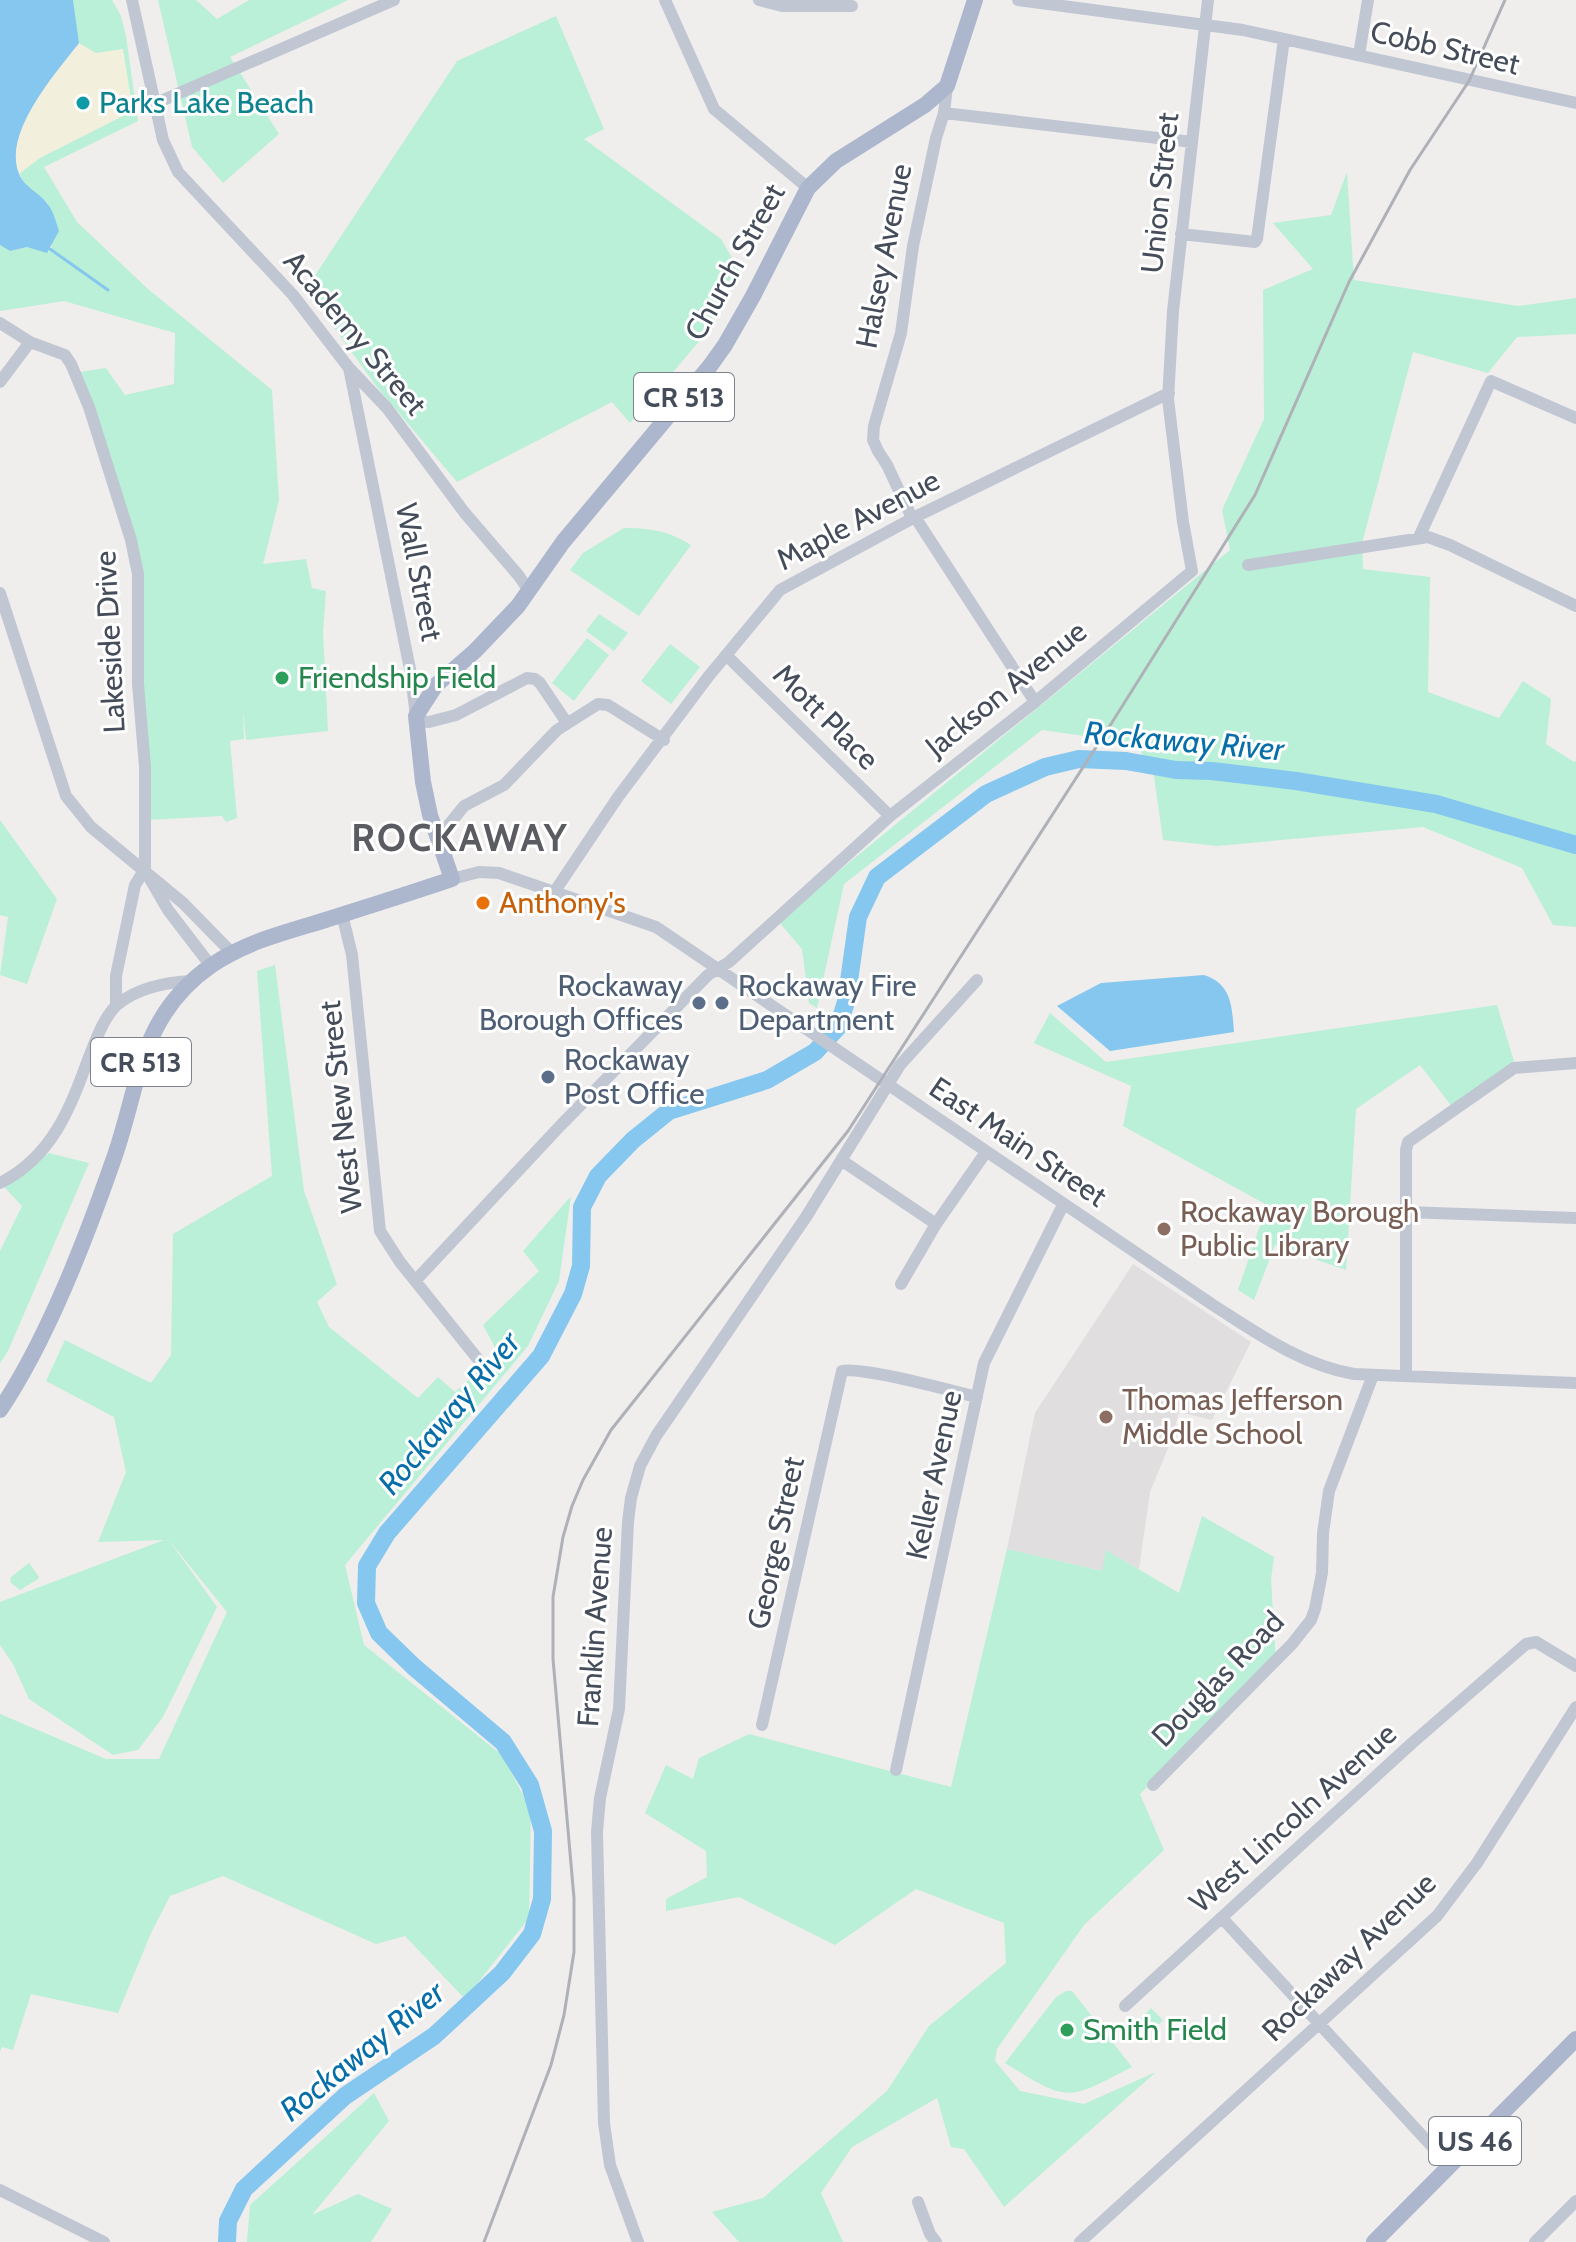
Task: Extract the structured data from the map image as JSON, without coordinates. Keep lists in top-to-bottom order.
{
  "streets": {
    "main road": [
      "Halsey Avenue",
      "Church Street",
      "CR 513",
      "Wall Street",
      "US 46"
    ],
    "street": [
      "Cobb Street",
      "Union Street",
      "Academy Street",
      "Maple Avenue",
      "Lakeside Drive",
      "Jackson Avenue",
      "Mott Place",
      "West New Street",
      "East Main Street",
      "Keller Avenue",
      "George Street",
      "Franklin Avenue",
      "Douglas Road",
      "West Lincoln Avenue",
      "Rockaway Avenue"
    ]
  },
  "crossings": [
    ["Cobb Street", "Union Street"],
    ["Union Street", "Maple Avenue"],
    ["Union Street", "Jackson Avenue"],
    ["Halsey Avenue", "Church Street"],
    ["Halsey Avenue", "Maple Avenue"],
    ["Halsey Avenue", "Jackson Avenue"],
    ["Church Street", "Academy Street"],
    ["Church Street", "Wall Street"],
    ["Academy Street", "Wall Street"],
    ["CR 513", "Wall Street"],
    ["CR 513", "West New Street"],
    ["CR 513", "East Main Street"],
    ["Maple Avenue", "Jackson Avenue"],
    ["Maple Avenue", "Mott Place"],
    ["Maple Avenue", "East Main Street"],
    ["Wall Street", "East Main Street"],
    ["Jackson Avenue", "Mott Place"],
    ["Jackson Avenue", "West New Street"],
    ["Jackson Avenue", "East Main Street"],
    ["East Main Street", "Keller Avenue"],
    ["East Main Street", "Franklin Avenue"],
    ["East Main Street", "Douglas Road"],
    ["Keller Avenue", "George Street"]
  ],
  "districts": ["ROCKAWAY"],
  "water": ["Rockaway River"],
  "places": [
    "Parks Lake Beach",
    "Friendship Field",
    "Anthony's",
    "Rockaway Borough Offices",
    "Rockaway Fire Department",
    "Rockaway Post Office",
    "Rockaway Borough Public Library",
    "Thomas Jefferson Middle School",
    "Smith Field"
  ]
}
